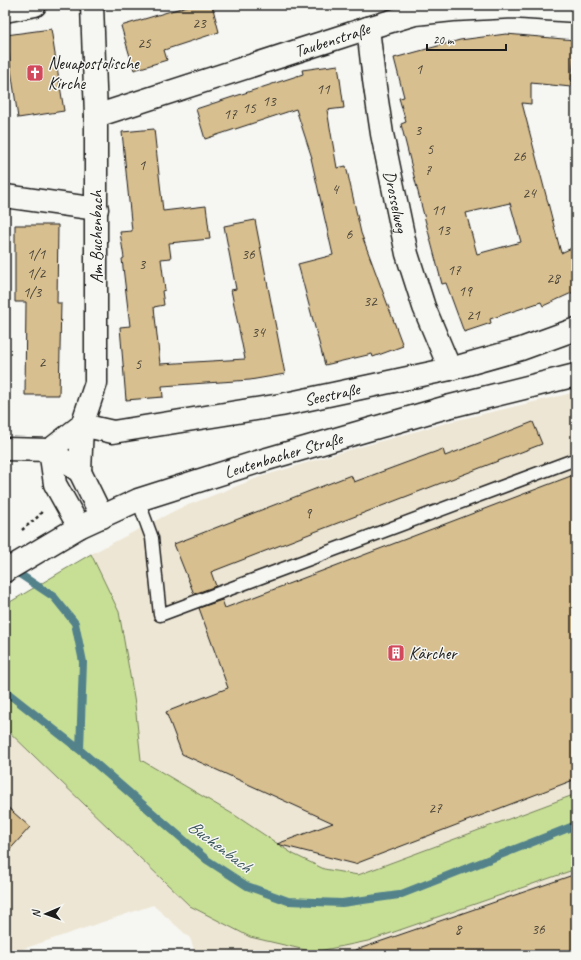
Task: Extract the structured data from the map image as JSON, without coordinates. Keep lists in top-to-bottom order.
{
  "streets": {
    "street": [
      "Taubenstraße",
      "Drosselweg",
      "Am Buchenbach",
      "Seestraße",
      "Leutenbacher Straße"
    ]
  },
  "crossings": [
    ["Taubenstraße", "Drosselweg"],
    ["Taubenstraße", "Am Buchenbach"],
    ["Drosselweg", "Seestraße"],
    ["Am Buchenbach", "Seestraße"]
  ],
  "water": ["Buchenbach"],
  "places": {
    "church": ["Neuapostolische Kirche"],
    "building": ["Kärcher"]
  },
  "house_numbers": [
    "23",
    "25",
    "1",
    "11",
    "13",
    "15",
    "17",
    "3",
    "5",
    "26",
    "1",
    "7",
    "4",
    "24",
    "11",
    "13",
    "6",
    "1/1",
    "36",
    "3",
    "17",
    "1/2",
    "28",
    "19",
    "1/3",
    "32",
    "21",
    "34",
    "2",
    "5",
    "9",
    "27",
    "8",
    "36"
  ],
  "scale_bar": "20 m",
  "north": "left"
}
